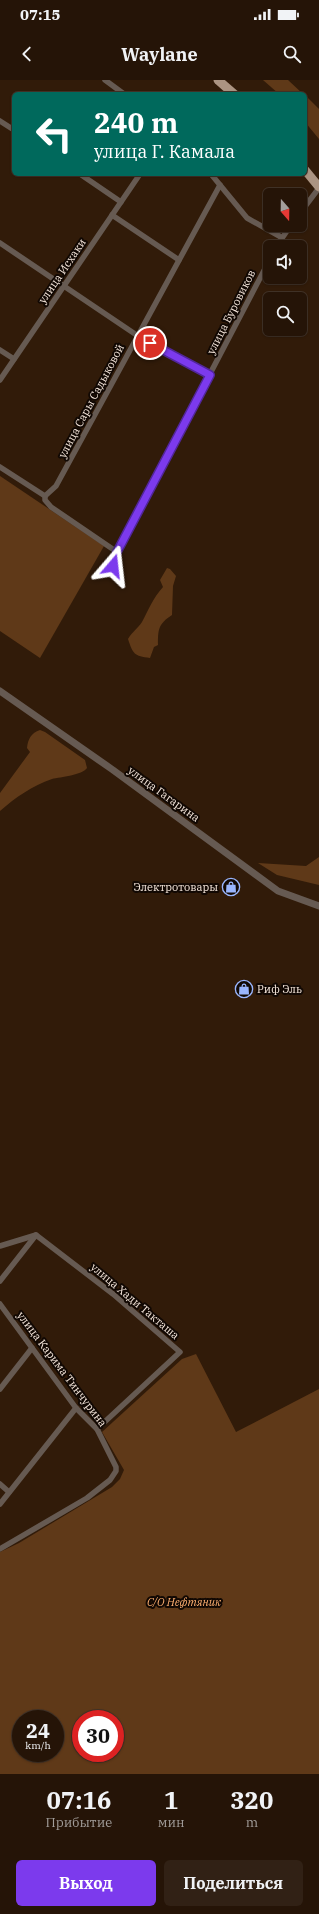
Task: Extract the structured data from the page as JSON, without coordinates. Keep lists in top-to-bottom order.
{
  "streets": {
    "street": [
      "улица Исхаки",
      "улица Буровиков",
      "улица Сары Садыковой",
      "улица Гагарина",
      "улица Хади Такташа",
      "улица Карима Тинчурина"
    ]
  },
  "crossings": [
    ["улица Хади Такташа", "улица Карима Тинчурина"]
  ],
  "parks": ["С/О Нефтяник"],
  "places": {
    "shop": ["Электротовары", "Риф Эль"]
  },
  "north": "bottom",
  "page": {
    "status": "07:15",
    "header": "Waylane",
    "turn": ["240 m", "улица Г. Камала"],
    "speed": "24 km/h",
    "limit": "30",
    "eta": [
      "07:16",
      "Прибытие",
      "1",
      "мин",
      "320",
      "m"
    ],
    "buttons": ["Выход", "Поделиться"]
  }
}
